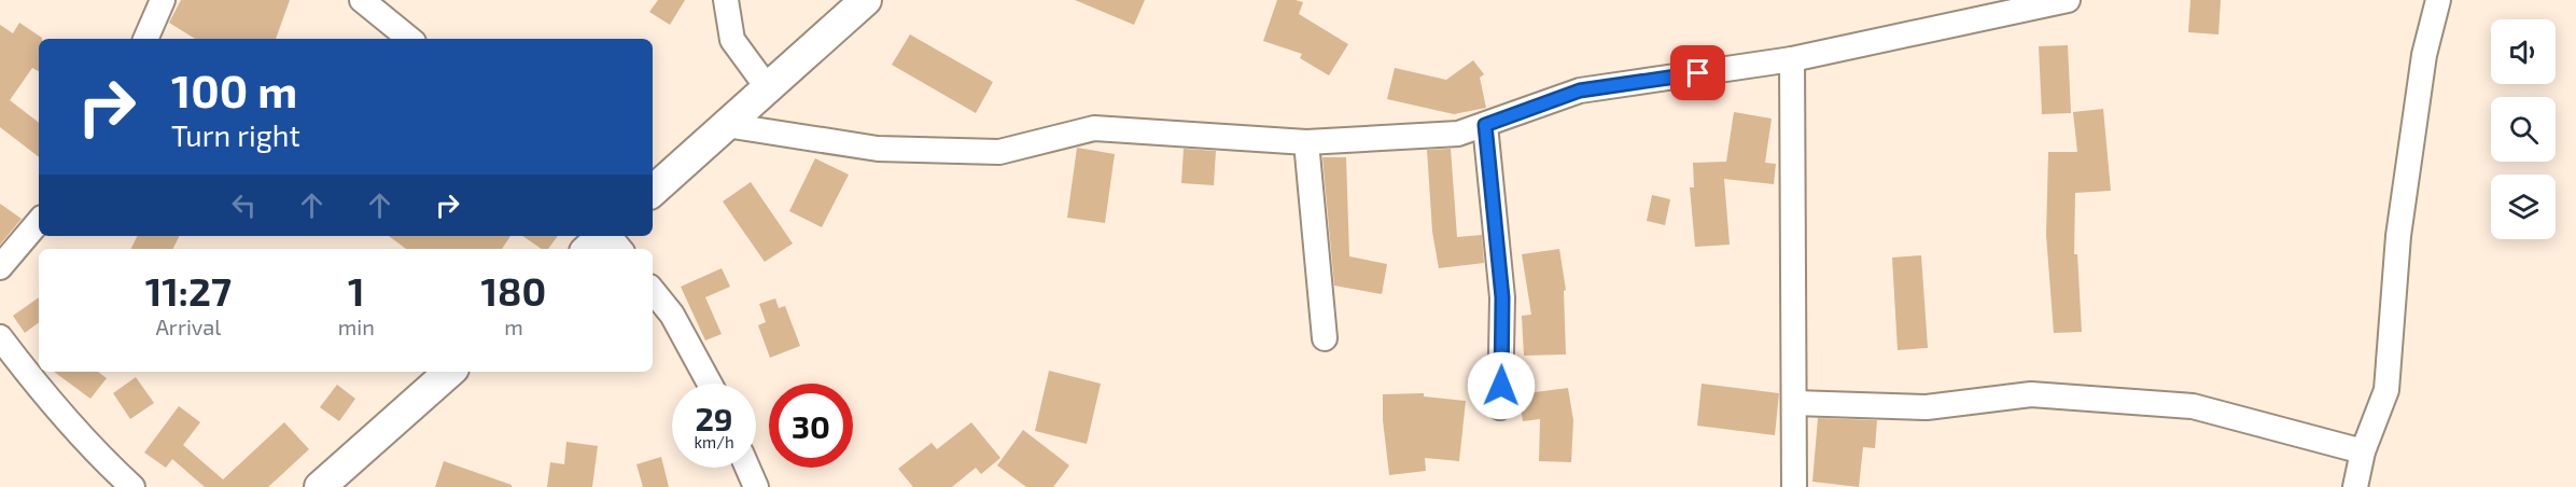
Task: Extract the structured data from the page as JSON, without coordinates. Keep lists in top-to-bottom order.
{
  "page": {
    "turn": ["100 m", "Turn right"],
    "eta": [
      "11:27",
      "Arrival",
      "1",
      "min",
      "180",
      "m"
    ],
    "speed": "29 km/h",
    "limit": "30"
  }
}
